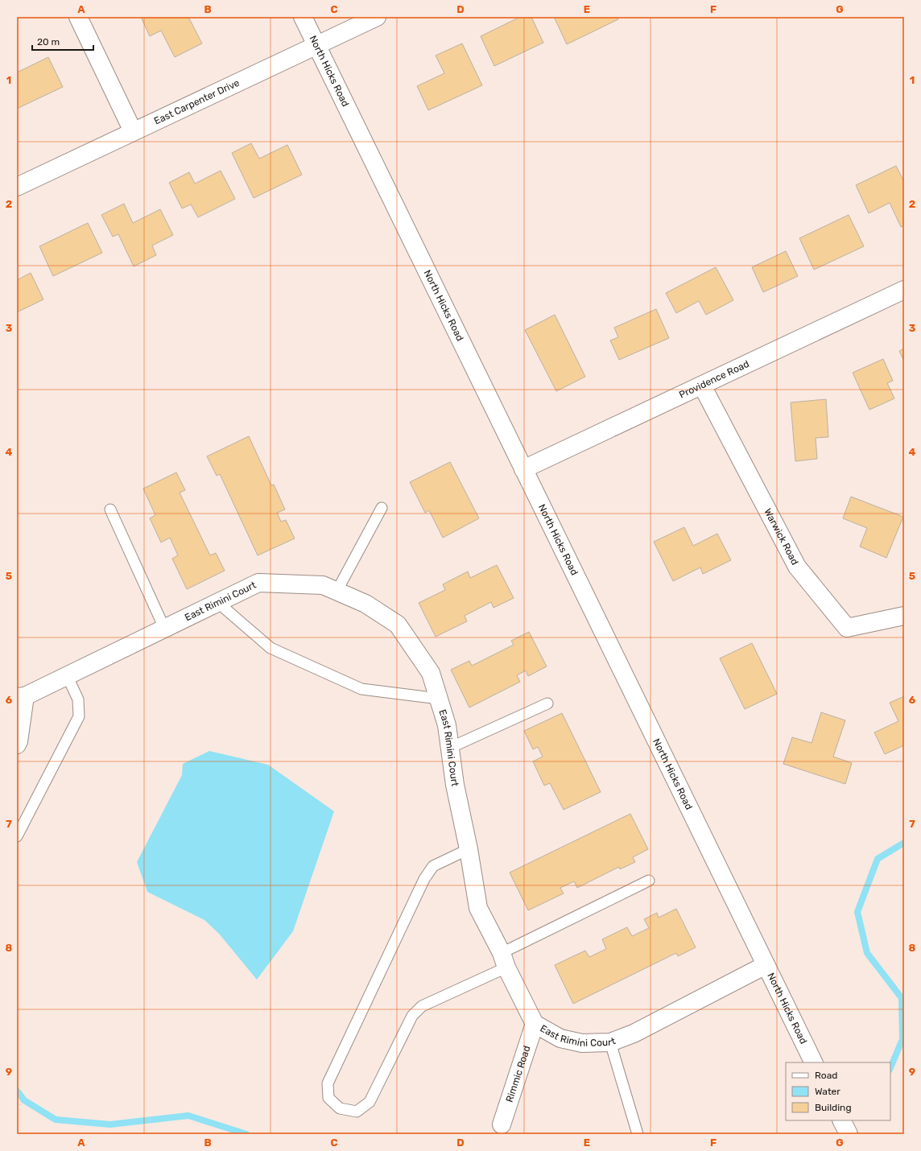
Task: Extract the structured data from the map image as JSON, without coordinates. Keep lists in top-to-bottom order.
{
  "streets": {
    "street": [
      "North Hicks Road",
      "East Carpenter Drive",
      "Providence Road",
      "Warwick Road",
      "East Rimini Court",
      "Rimmic Road"
    ]
  },
  "crossings": [
    ["North Hicks Road", "East Carpenter Drive"],
    ["North Hicks Road", "Providence Road"],
    ["North Hicks Road", "East Rimini Court"],
    ["Providence Road", "Warwick Road"],
    ["East Rimini Court", "Rimmic Road"]
  ],
  "legend": ["Road", "Water", "Building"],
  "scale_bar": "20 m",
  "grid": {
    "columns": [
      "A",
      "B",
      "C",
      "D",
      "E",
      "F",
      "G"
    ],
    "rows": [
      "1",
      "2",
      "3",
      "4",
      "5",
      "6",
      "7",
      "8",
      "9"
    ]
  }
}
